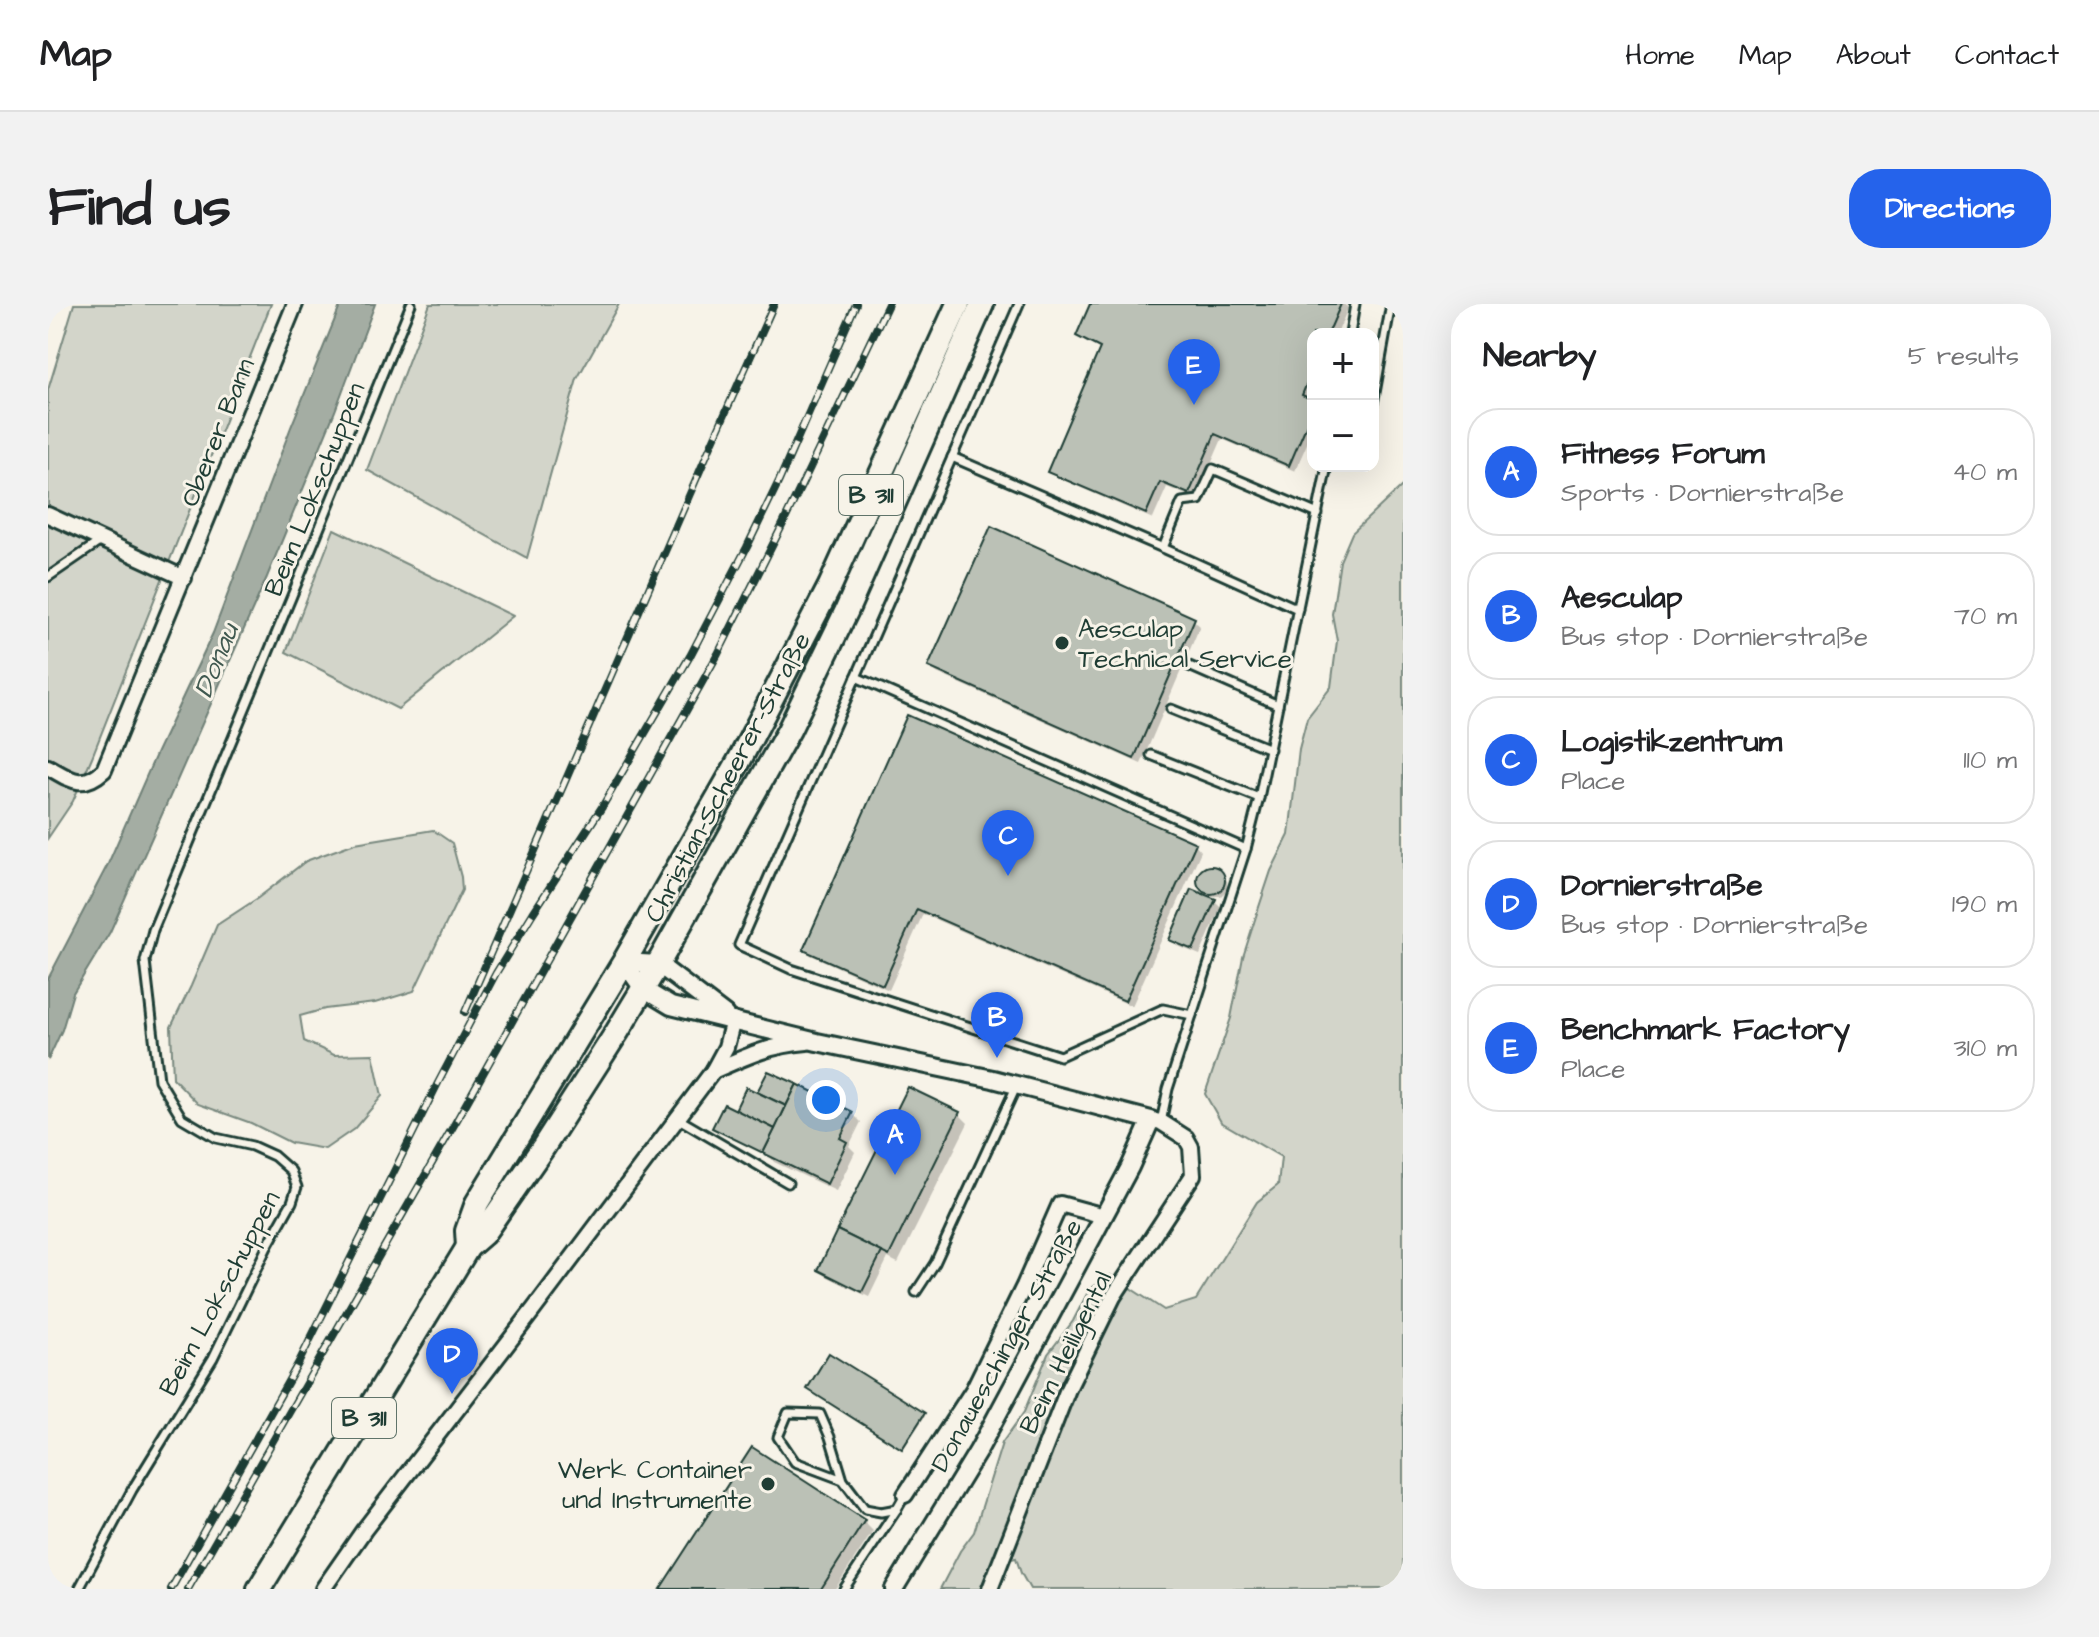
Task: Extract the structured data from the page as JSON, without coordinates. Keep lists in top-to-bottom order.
{
  "streets": {
    "main road": ["B 311", "Christian-Scheerer-Straße"],
    "street": ["Oberer Bann", "Donaueschinger Straße", "Beim Heiligental"],
    "lane": ["Beim Lokschuppen"]
  },
  "crossings": [
    ["Donaueschinger Straße", "Beim Heiligental"]
  ],
  "water": ["Donau"],
  "places": ["Aesculap Technical Service", "Werk Container und Instrumente"],
  "page": {
    "header": "Map",
    "nav": [
      "Home",
      "Map",
      "About",
      "Contact"
    ],
    "title": "Find us",
    "buttons": "Directions",
    "heading": ["Nearby", "5 results"],
    "map_buttons": ["+", "−"],
    "pins": [
      "E",
      "C",
      "B",
      "A",
      "D"
    ],
    "list": [
      {
        "mark": "A",
        "name": "Fitness Forum",
        "note": "Sports · Dornierstraße",
        "value": "40 m"
      },
      {
        "mark": "B",
        "name": "Aesculap",
        "note": "Bus stop · Dornierstraße",
        "value": "70 m"
      },
      {
        "mark": "C",
        "name": "Logistikzentrum",
        "note": "Place",
        "value": "110 m"
      },
      {
        "mark": "D",
        "name": "Dornierstraße",
        "note": "Bus stop · Dornierstraße",
        "value": "190 m"
      },
      {
        "mark": "E",
        "name": "Benchmark Factory",
        "note": "Place",
        "value": "310 m"
      }
    ]
  }
}
